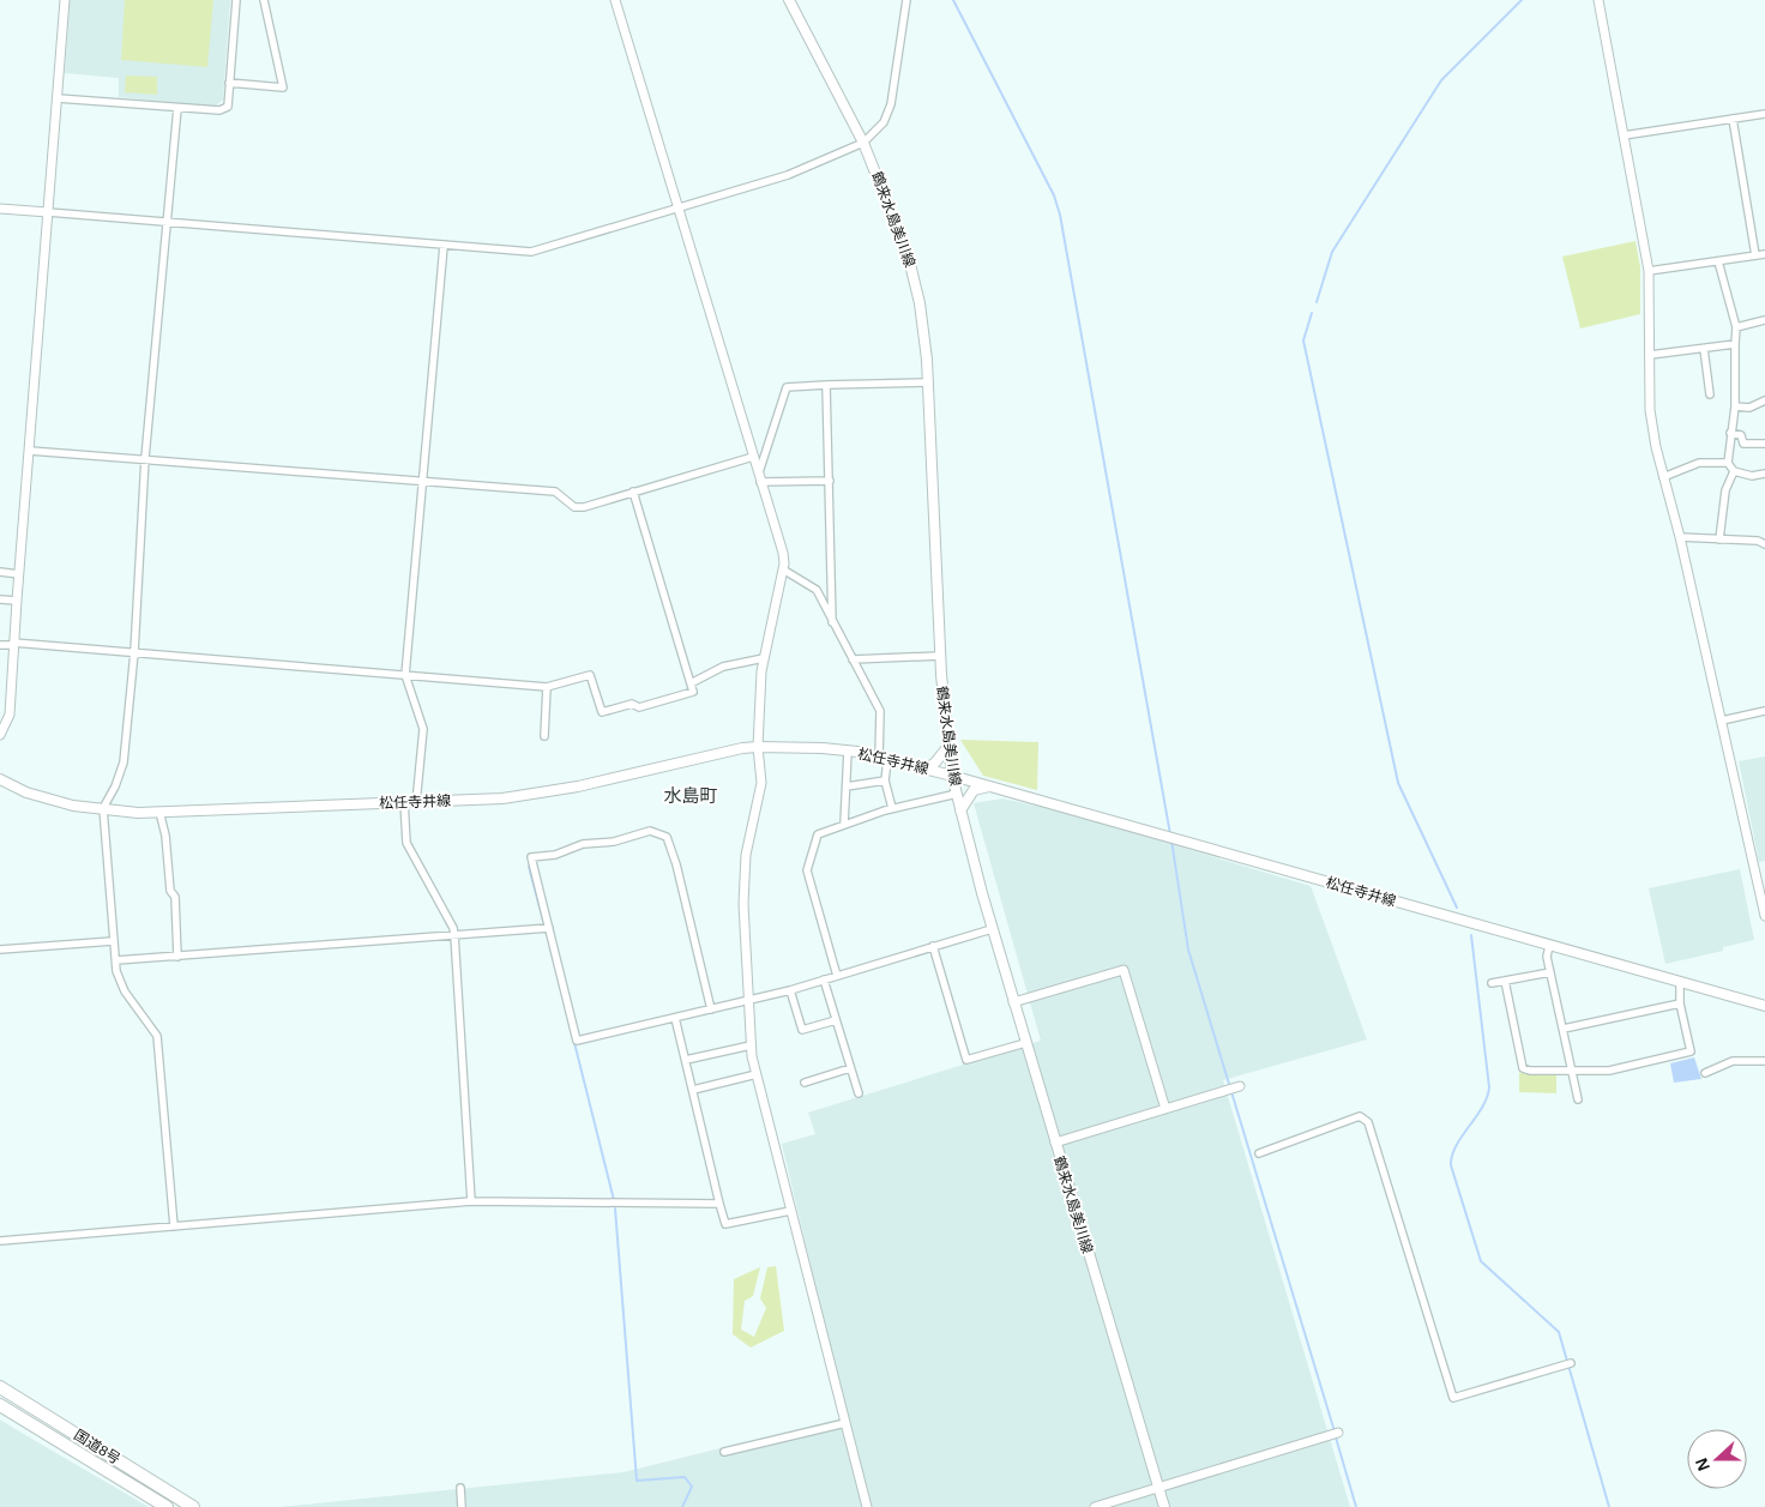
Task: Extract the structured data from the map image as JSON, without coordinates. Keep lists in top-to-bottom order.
{
  "streets": {
    "highway": ["国道8号"],
    "main road": ["鶴来水島美川線", "松任寺井線"]
  },
  "crossings": [
    ["鶴来水島美川線", "松任寺井線"]
  ],
  "districts": ["水島町"],
  "north": "left"
}
